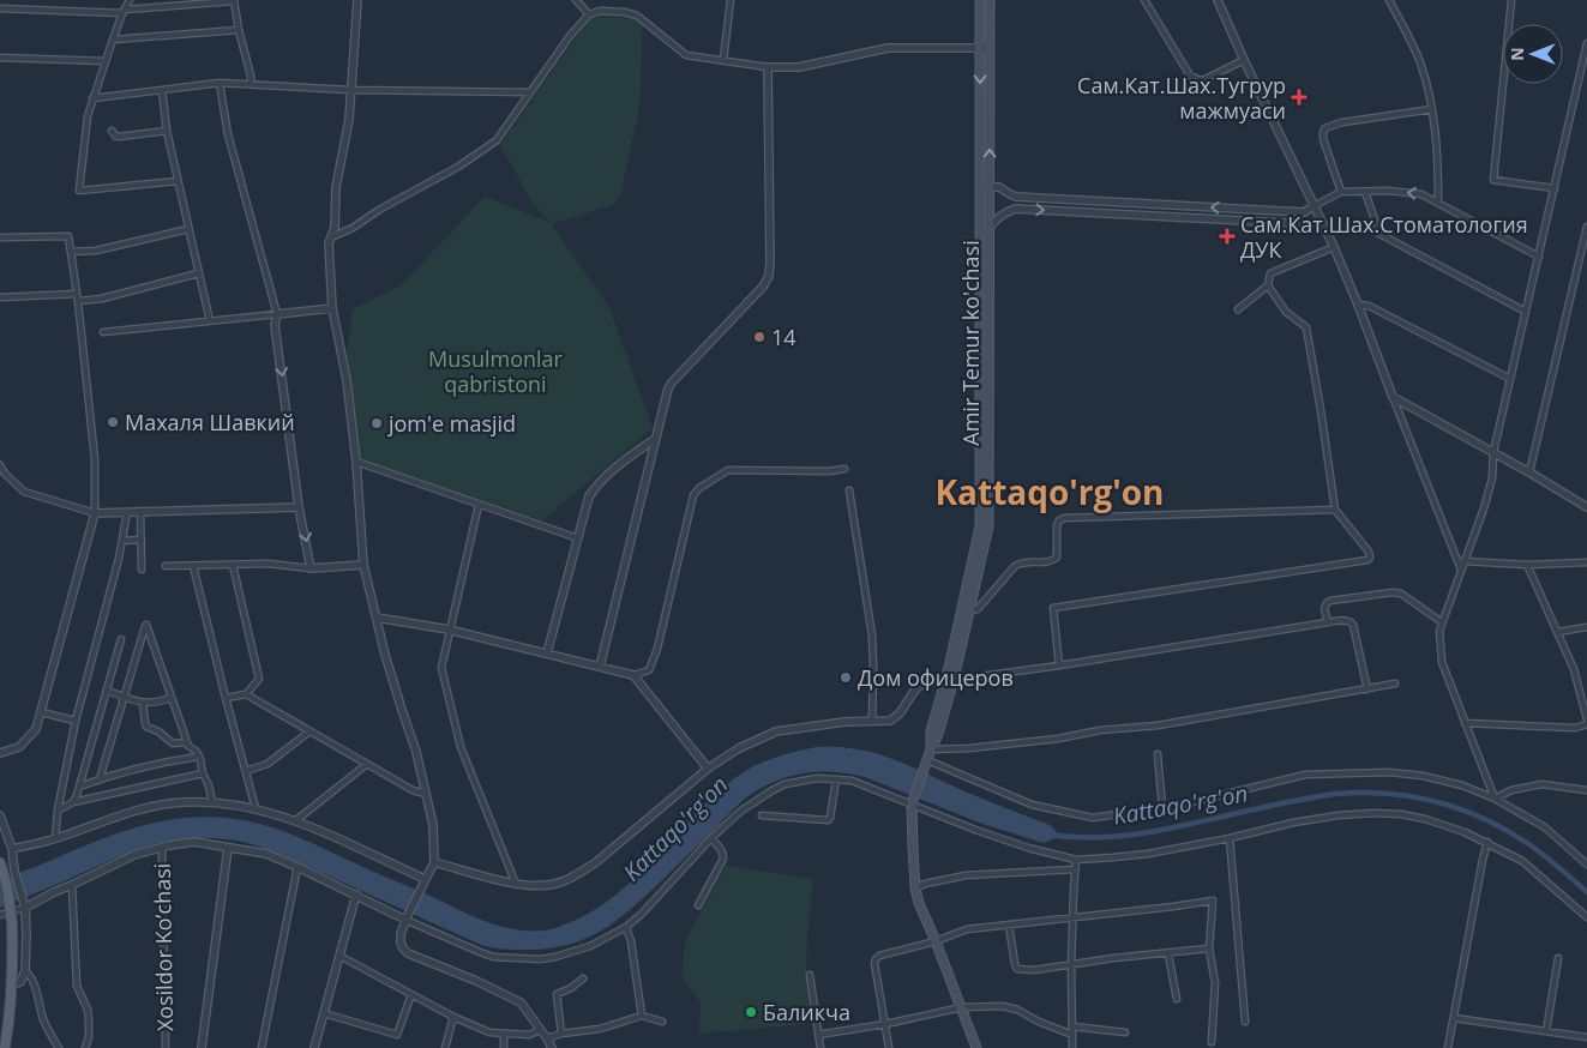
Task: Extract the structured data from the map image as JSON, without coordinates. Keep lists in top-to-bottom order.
{
  "streets": {
    "main road": ["Amir Temur ko'chasi"],
    "street": ["Xosildor Ko’chasi"]
  },
  "districts": ["Kattaqo'rg'on"],
  "water": ["Kattaqo'rg'on"],
  "parks": ["Musulmonlar qabristoni"],
  "places": {
    "health": ["Сам.Кат.Шах.Тугрур мажмуаси", "Сам.Кат.Шах.Стоматология ДУК"],
    "other": [
      "14",
      "Махаля Шавкий",
      "jom'e masjid",
      "Дом офицеров",
      "Баликча"
    ]
  },
  "north": "left"
}
